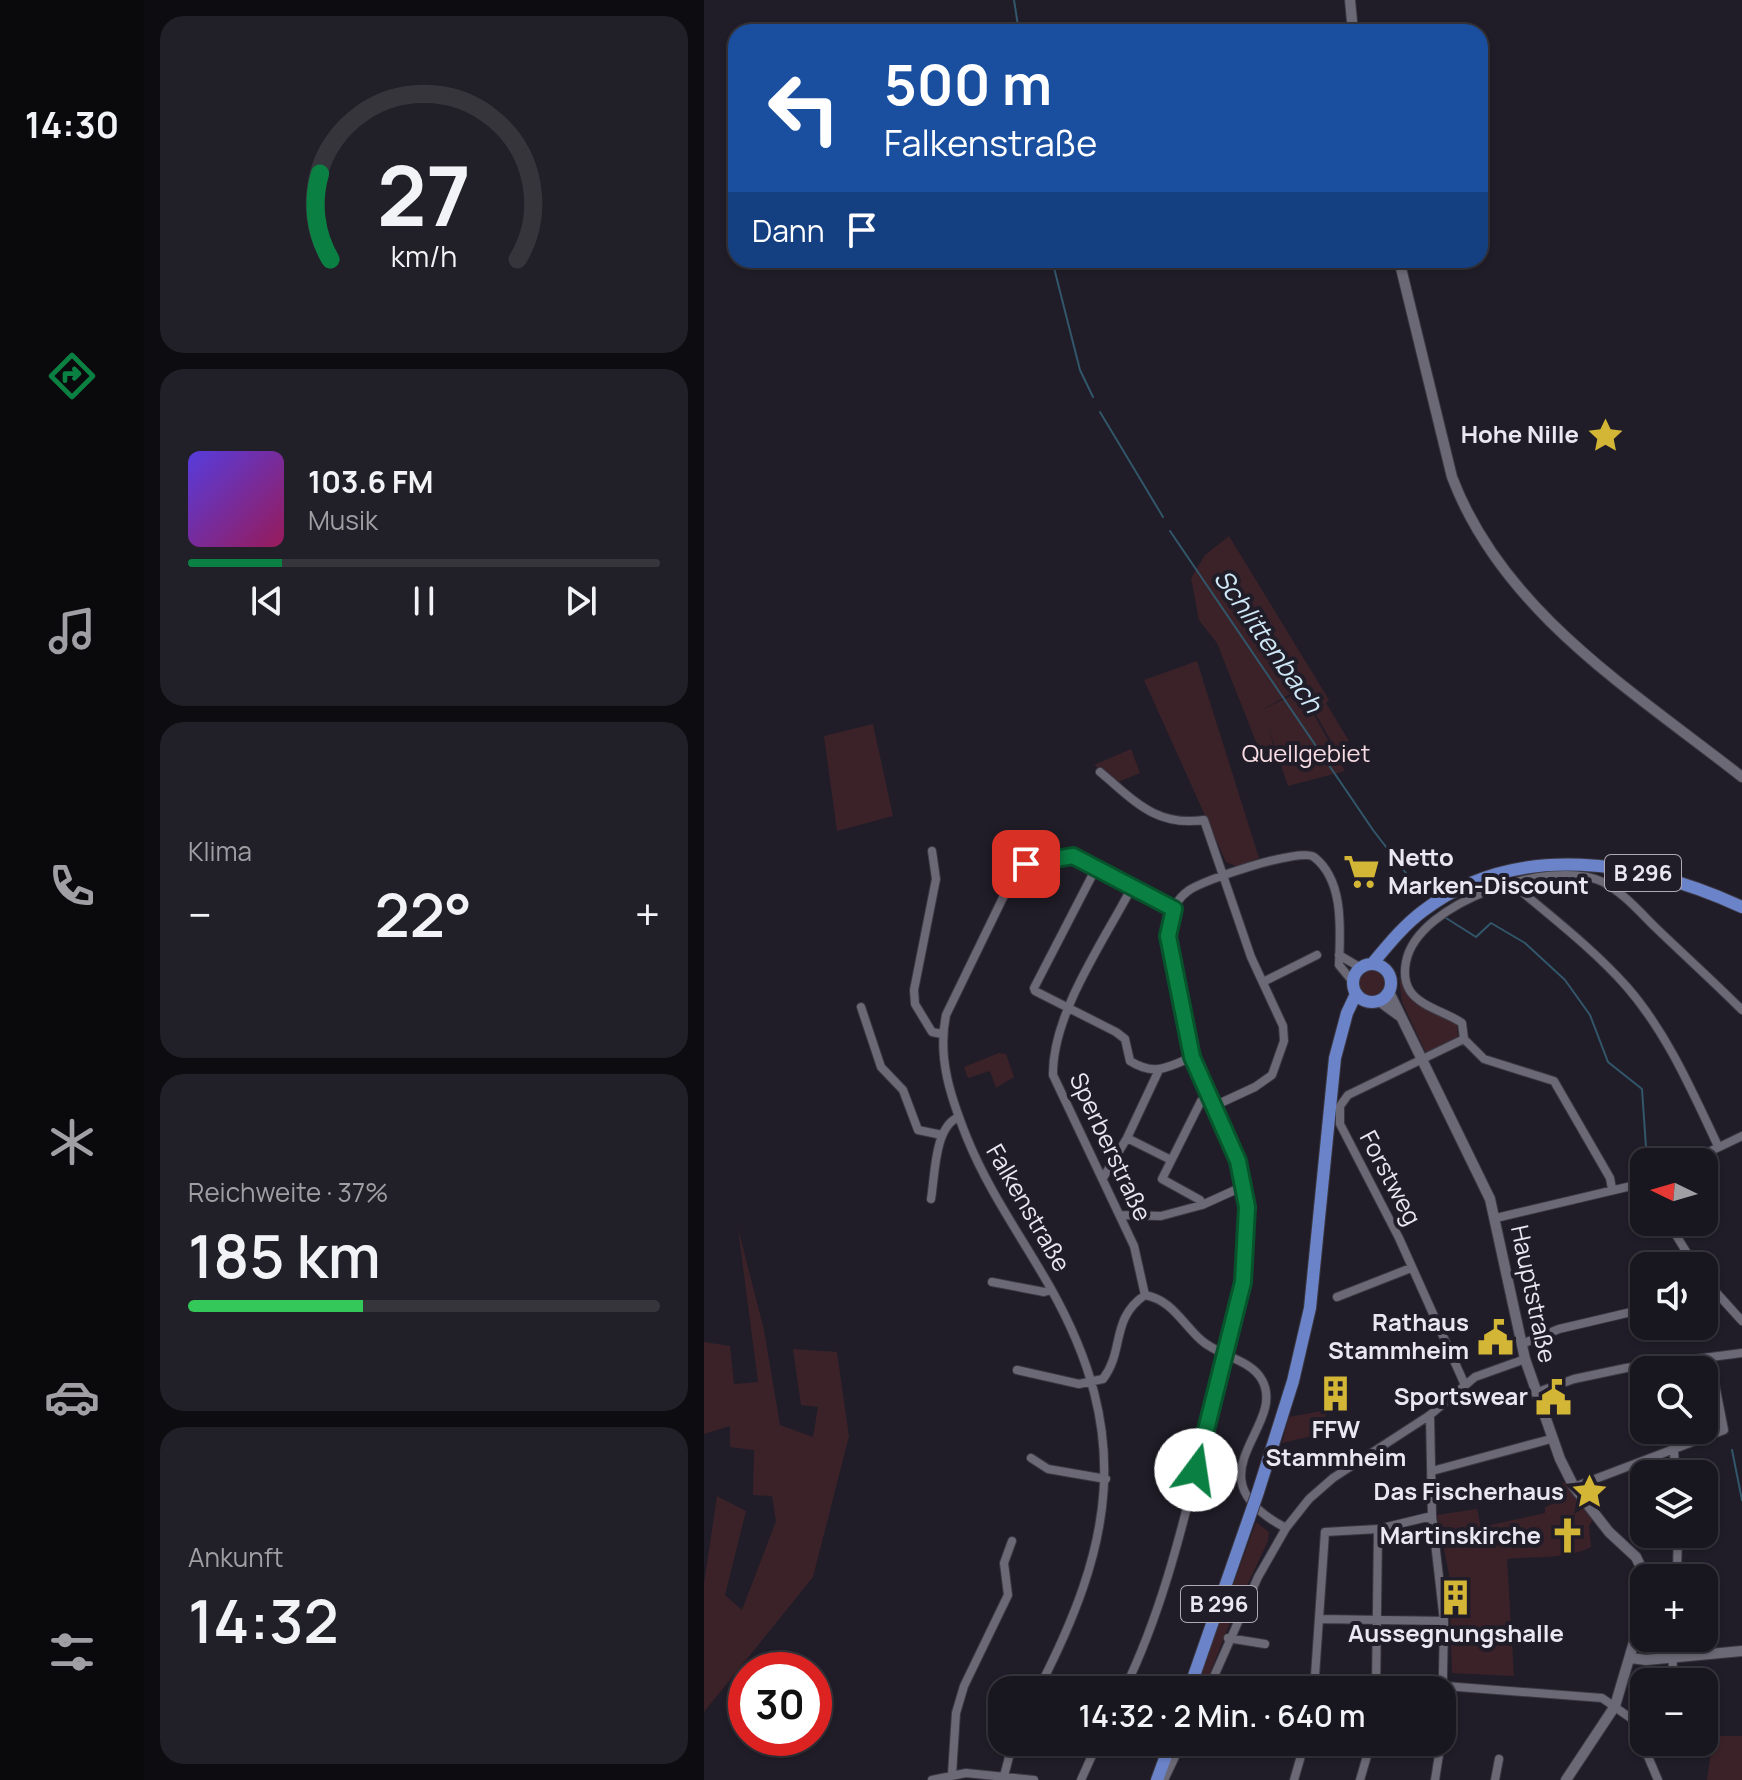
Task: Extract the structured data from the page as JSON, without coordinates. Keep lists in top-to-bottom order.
{
  "streets": {
    "main road": ["B 296"],
    "street": [
      "Sperberstraße",
      "Forstweg",
      "Falkenstraße",
      "Hauptstraße"
    ]
  },
  "crossings": [
    ["Sperberstraße", "Falkenstraße"],
    ["Forstweg", "Hauptstraße"]
  ],
  "water": ["Schlittenbach"],
  "parks": ["Quellgebiet"],
  "places": {
    "place": ["Hohe Nille", "Das Fischerhaus"],
    "supermarket": ["Netto Marken-Discount"],
    "public building": ["Rathaus Stammheim", "Sportswear"],
    "building": ["FFW Stammheim", "Aussegnungshalle"],
    "church": ["Martinskirche"]
  },
  "north": "left",
  "page": {
    "tabs": "14:30",
    "turn": ["500 m", "Falkenstraße"],
    "then": "Dann",
    "song": ["103.6 FM", "Musik"],
    "tile": [
      "Klima",
      ["Reichweite · 37%", "185 km"],
      ["Ankunft", "14:32"]
    ],
    "heat": ["−", "22°", "+"],
    "map_buttons": ["+", "−"],
    "limit": "30",
    "trip": "14:32 · 2 Min. · 640 m",
    "gauge": ["27", "km/h"]
  }
}
